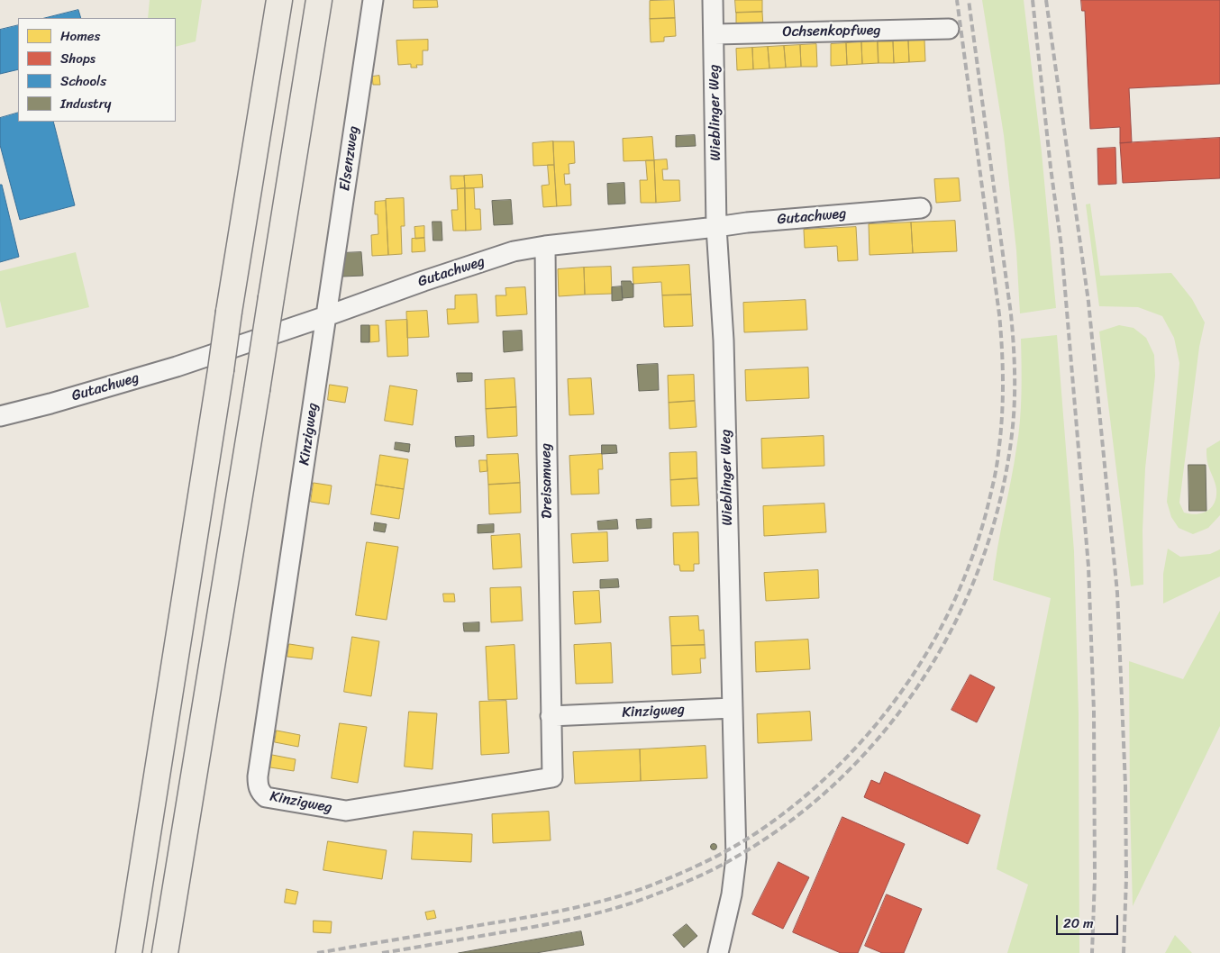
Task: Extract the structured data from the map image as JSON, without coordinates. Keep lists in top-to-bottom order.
{
  "streets": {
    "street": [
      "Ochsenkopfweg",
      "Wieblinger Weg",
      "Elsenzweg",
      "Gutachweg",
      "Kinzigweg",
      "Dreisamweg"
    ]
  },
  "crossings": [
    ["Ochsenkopfweg", "Wieblinger Weg"],
    ["Wieblinger Weg", "Gutachweg"],
    ["Wieblinger Weg", "Kinzigweg"],
    ["Elsenzweg", "Gutachweg"],
    ["Elsenzweg", "Kinzigweg"],
    ["Gutachweg", "Kinzigweg"],
    ["Gutachweg", "Dreisamweg"],
    ["Kinzigweg", "Dreisamweg"]
  ],
  "legend": [
    "Homes",
    "Shops",
    "Schools",
    "Industry"
  ],
  "scale_bar": "20 m"
}
